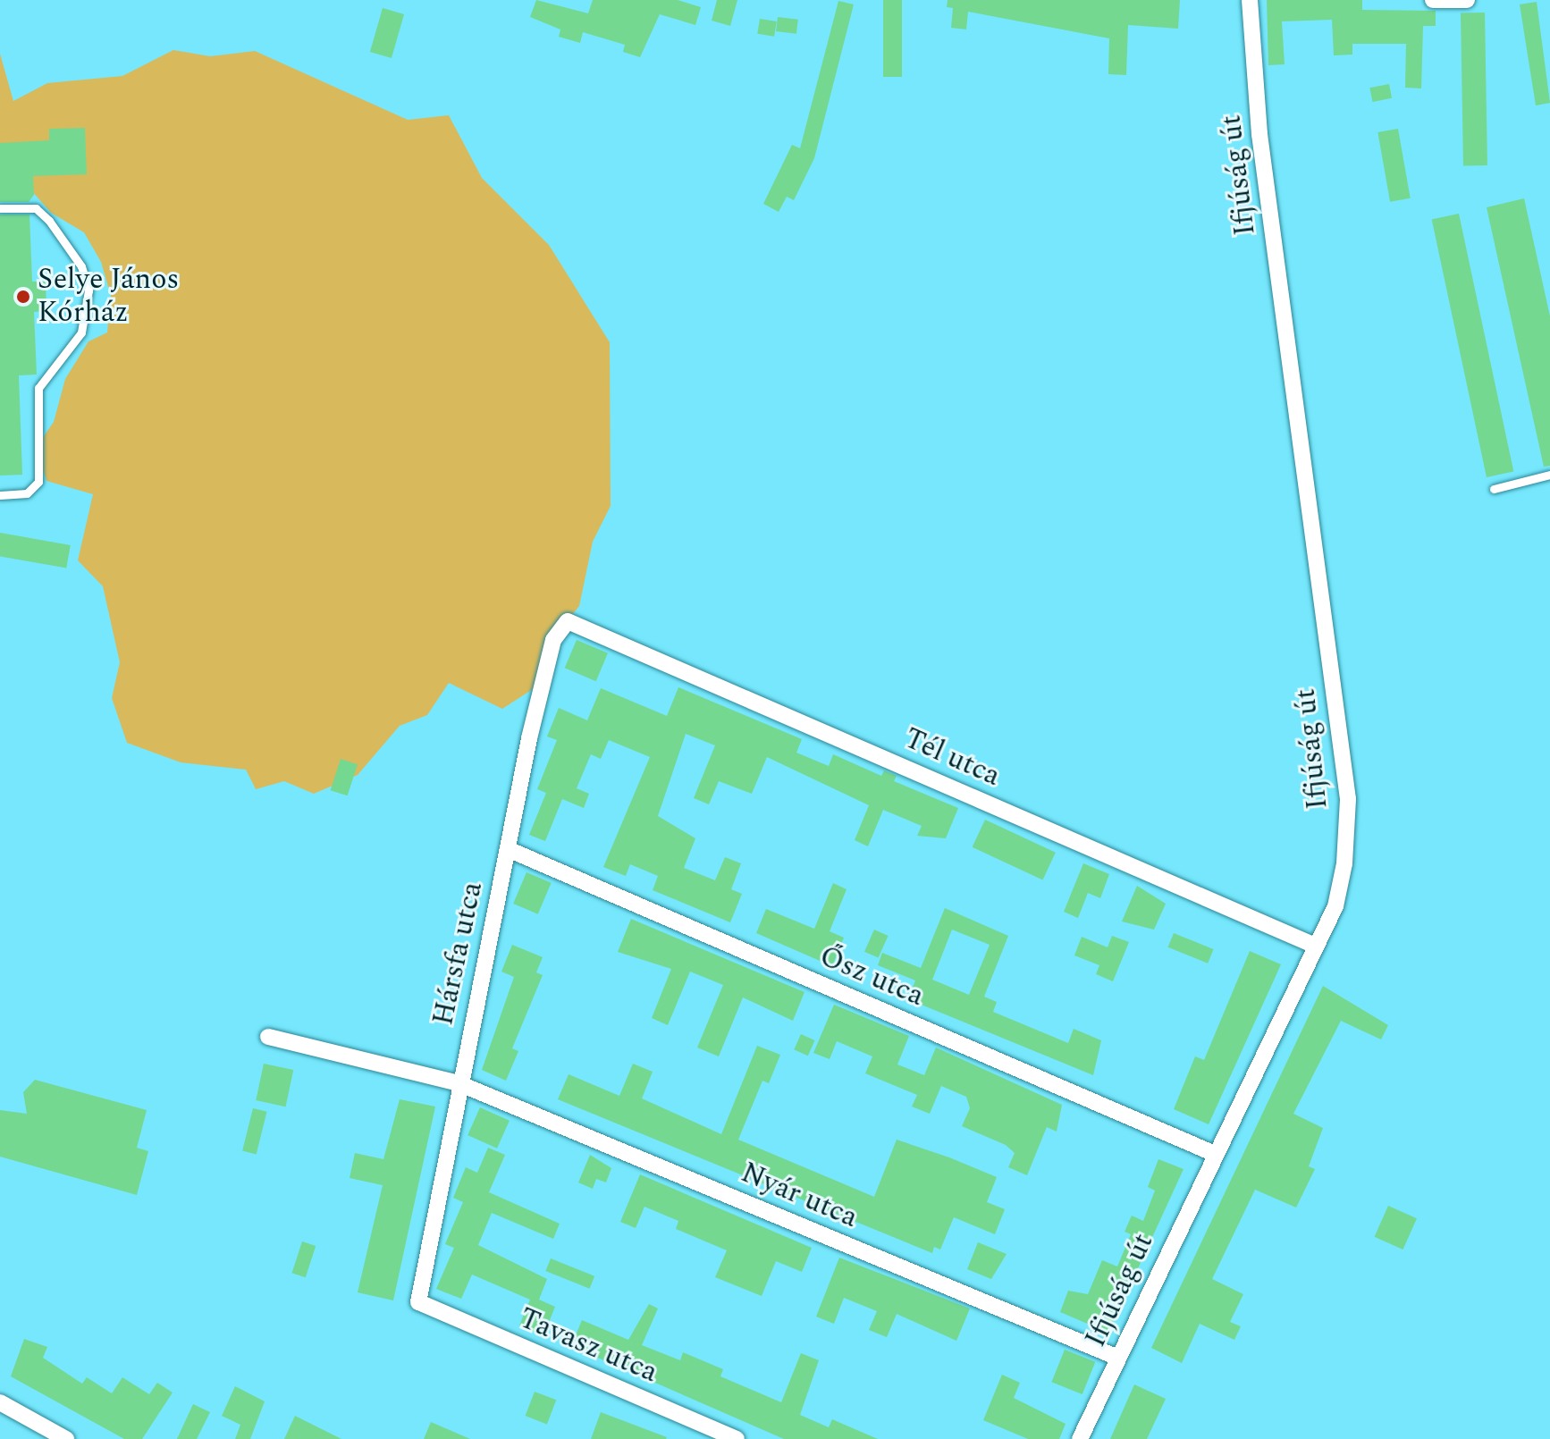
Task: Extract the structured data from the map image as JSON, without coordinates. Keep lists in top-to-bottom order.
{
  "streets": {
    "street": [
      "Ifjúság út",
      "Tél utca",
      "Hársfa utca",
      "Ősz utca",
      "Nyár utca",
      "Tavasz utca"
    ]
  },
  "crossings": [
    ["Ifjúság út", "Tél utca"],
    ["Ifjúság út", "Ősz utca"],
    ["Ifjúság út", "Nyár utca"],
    ["Tél utca", "Hársfa utca"],
    ["Hársfa utca", "Ősz utca"],
    ["Hársfa utca", "Nyár utca"],
    ["Hársfa utca", "Tavasz utca"]
  ],
  "places": ["Selye János Kórház"]
}
